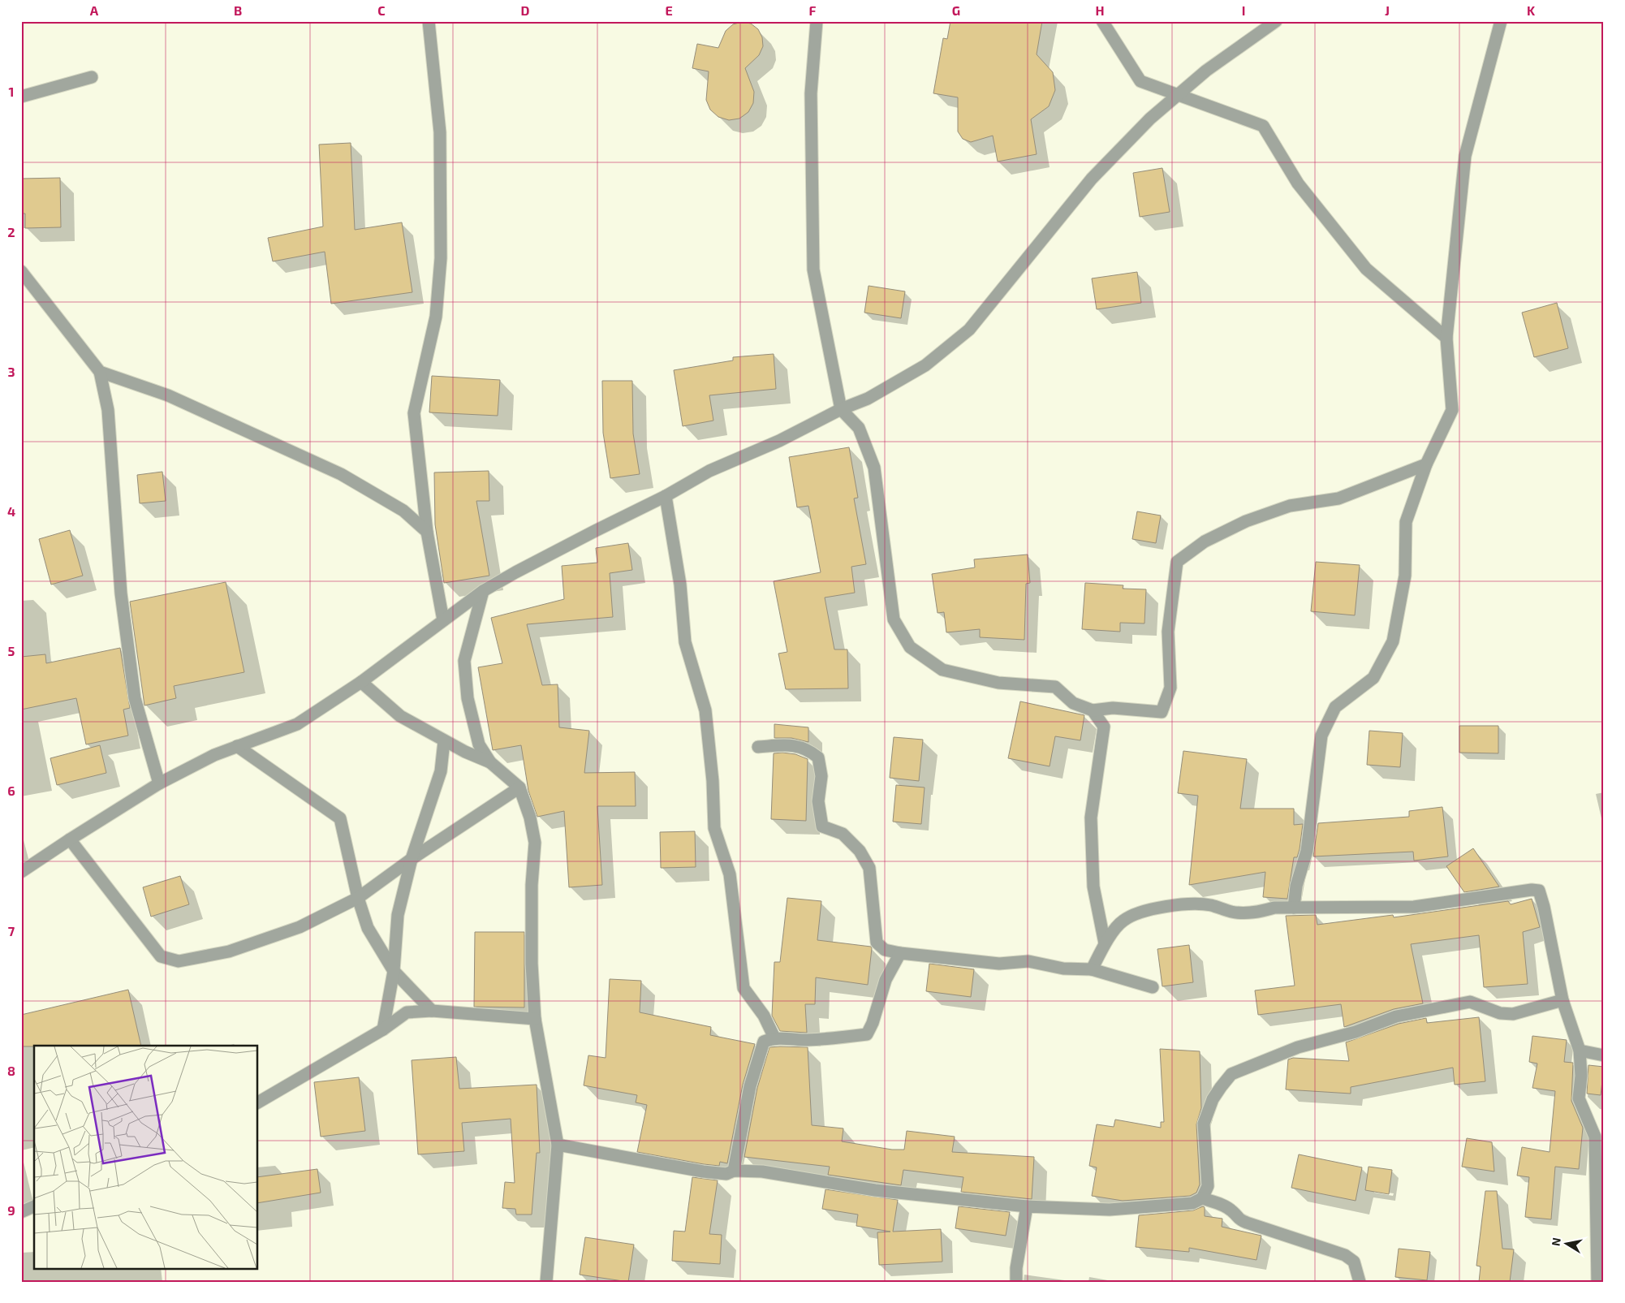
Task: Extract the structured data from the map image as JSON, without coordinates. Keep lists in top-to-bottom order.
{
  "north": "left",
  "grid": {
    "columns": [
      "A",
      "B",
      "C",
      "D",
      "E",
      "F",
      "G",
      "H",
      "I",
      "J",
      "K"
    ],
    "rows": [
      "1",
      "2",
      "3",
      "4",
      "5",
      "6",
      "7",
      "8",
      "9"
    ]
  }
}
